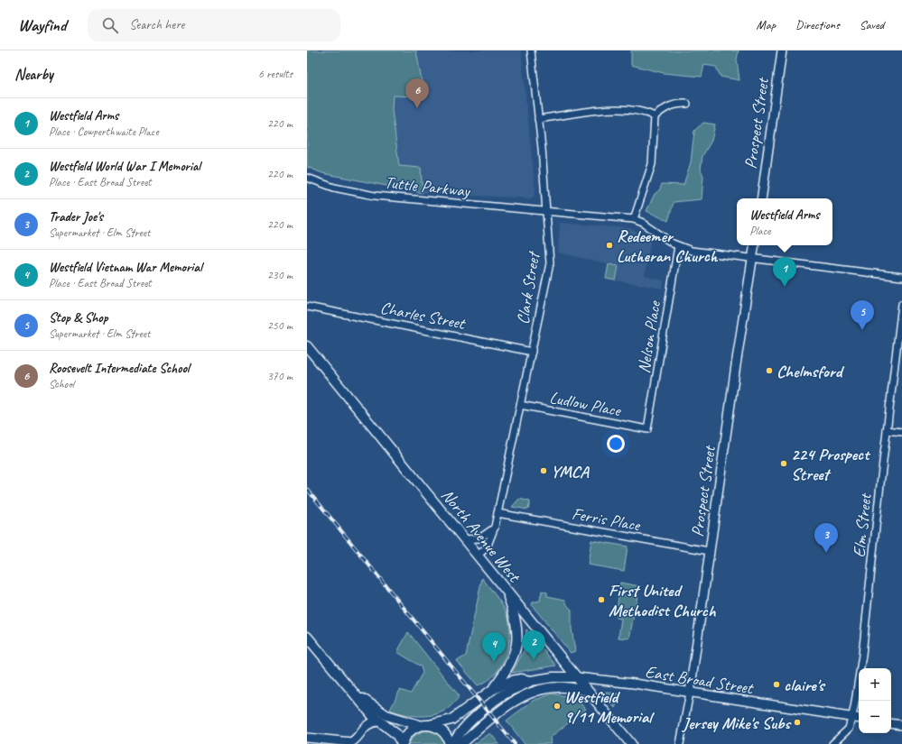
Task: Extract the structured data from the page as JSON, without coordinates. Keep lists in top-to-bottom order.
{
  "streets": {
    "main road": ["North Avenue West", "East Broad Street"],
    "street": [
      "Prospect Street",
      "Tuttle Parkway",
      "Clark Street",
      "Charles Street",
      "Nelson Place",
      "Ludlow Place",
      "Ferris Place",
      "Elm Street"
    ]
  },
  "crossings": [
    ["Prospect Street", "Ferris Place"],
    ["Prospect Street", "East Broad Street"],
    ["Tuttle Parkway", "Clark Street"],
    ["Clark Street", "Charles Street"],
    ["Clark Street", "Ludlow Place"],
    ["Clark Street", "Ferris Place"],
    ["Clark Street", "North Avenue West"],
    ["Nelson Place", "Ludlow Place"],
    ["Elm Street", "East Broad Street"],
    ["North Avenue West", "East Broad Street"]
  ],
  "places": [
    "Redeemer Lutheran Church",
    "Chelmsford",
    "224 Prospect Street",
    "YMCA",
    "First United Methodist Church",
    "claire's",
    "Westfield 9/11 Memorial",
    "Jersey Mike's Subs"
  ],
  "page": {
    "header": "Wayfind",
    "search": "Search here",
    "nav": ["Map", "Directions", "Saved"],
    "heading": ["Nearby", "6 results"],
    "pins": [
      "6",
      "1",
      "5",
      "3",
      "2",
      "4"
    ],
    "list": [
      {
        "mark": "1",
        "name": "Westfield Arms",
        "note": "Place · Cowperthwaite Place",
        "value": "220 m"
      },
      {
        "mark": "2",
        "name": "Westfield World War I Memorial",
        "note": "Place · East Broad Street",
        "value": "220 m"
      },
      {
        "mark": "3",
        "name": "Trader Joe's",
        "note": "Supermarket · Elm Street",
        "value": "220 m"
      },
      {
        "mark": "4",
        "name": "Westfield Vietnam War Memorial",
        "note": "Place · East Broad Street",
        "value": "230 m"
      },
      {
        "mark": "5",
        "name": "Stop & Shop",
        "note": "Supermarket · Elm Street",
        "value": "250 m"
      },
      {
        "mark": "6",
        "name": "Roosevelt Intermediate School",
        "note": "School",
        "value": "370 m"
      }
    ],
    "popup": ["Westfield Arms", "Place"],
    "map_buttons": ["+", "−"]
  }
}
